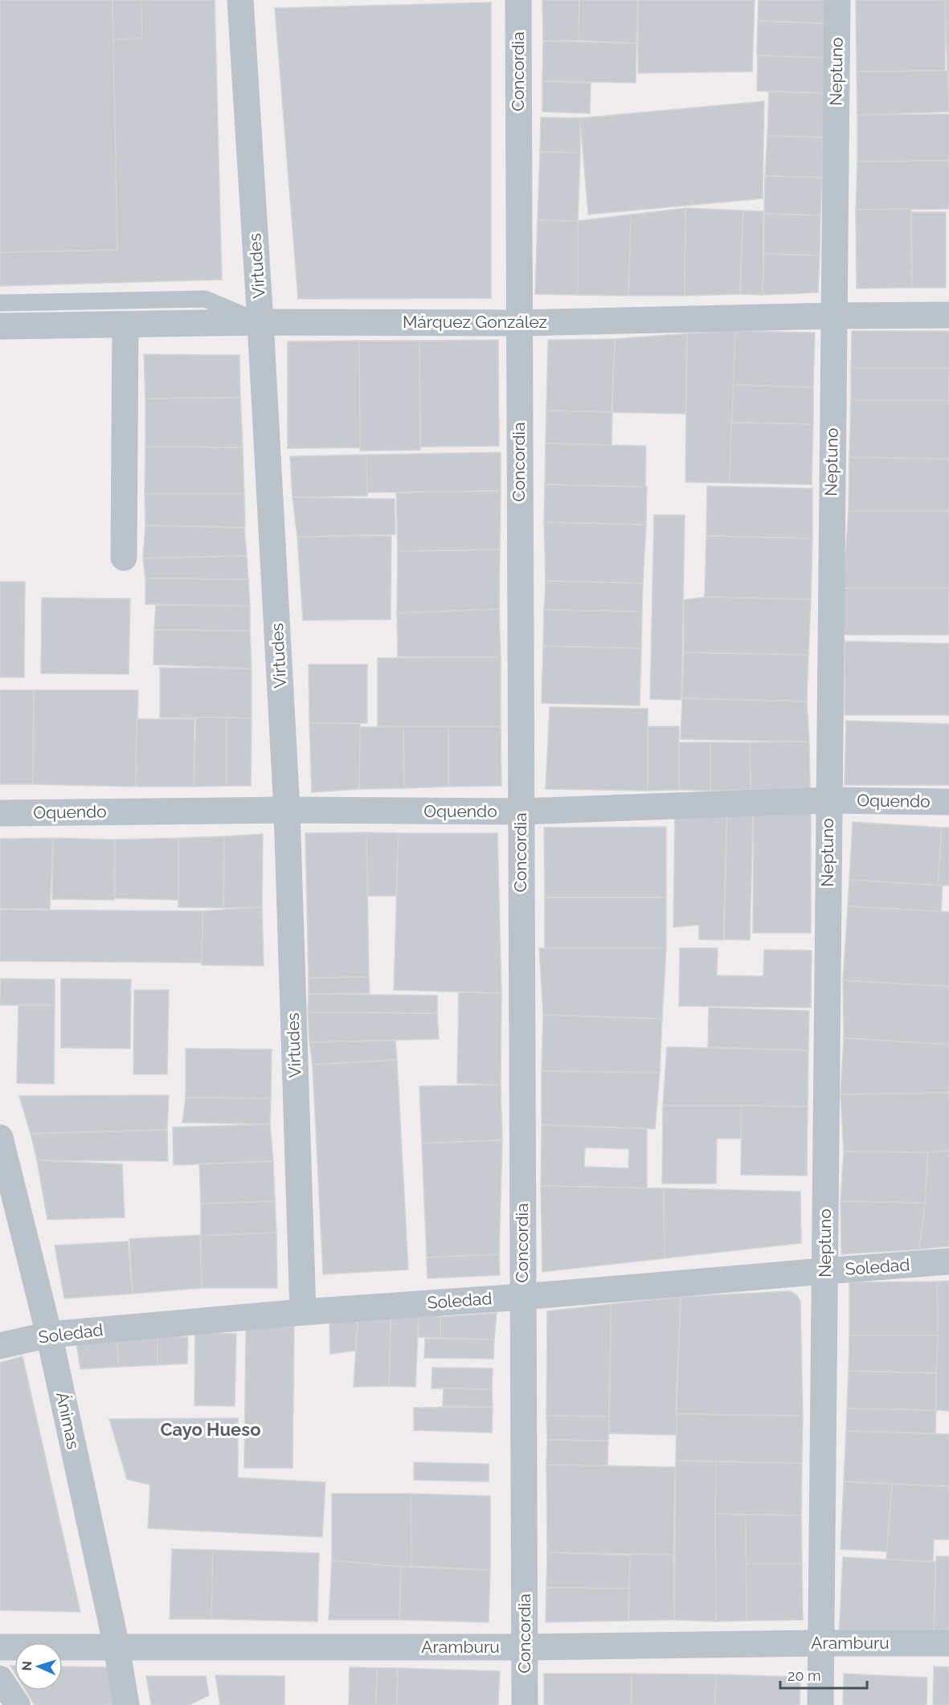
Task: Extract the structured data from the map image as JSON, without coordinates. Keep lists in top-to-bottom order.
{
  "streets": {
    "street": [
      "Concordia",
      "Neptuno",
      "Virtudes",
      "Márquez González",
      "Oquendo",
      "Soledad",
      "Ánimas",
      "Aramburu"
    ]
  },
  "crossings": [
    ["Concordia", "Márquez González"],
    ["Concordia", "Oquendo"],
    ["Concordia", "Soledad"],
    ["Concordia", "Aramburu"],
    ["Neptuno", "Márquez González"],
    ["Neptuno", "Oquendo"],
    ["Neptuno", "Soledad"],
    ["Neptuno", "Aramburu"],
    ["Virtudes", "Márquez González"],
    ["Virtudes", "Oquendo"],
    ["Virtudes", "Soledad"],
    ["Soledad", "Ánimas"],
    ["Ánimas", "Aramburu"]
  ],
  "districts": ["Cayo Hueso"],
  "scale_bar": "20 m",
  "north": "left"
}
